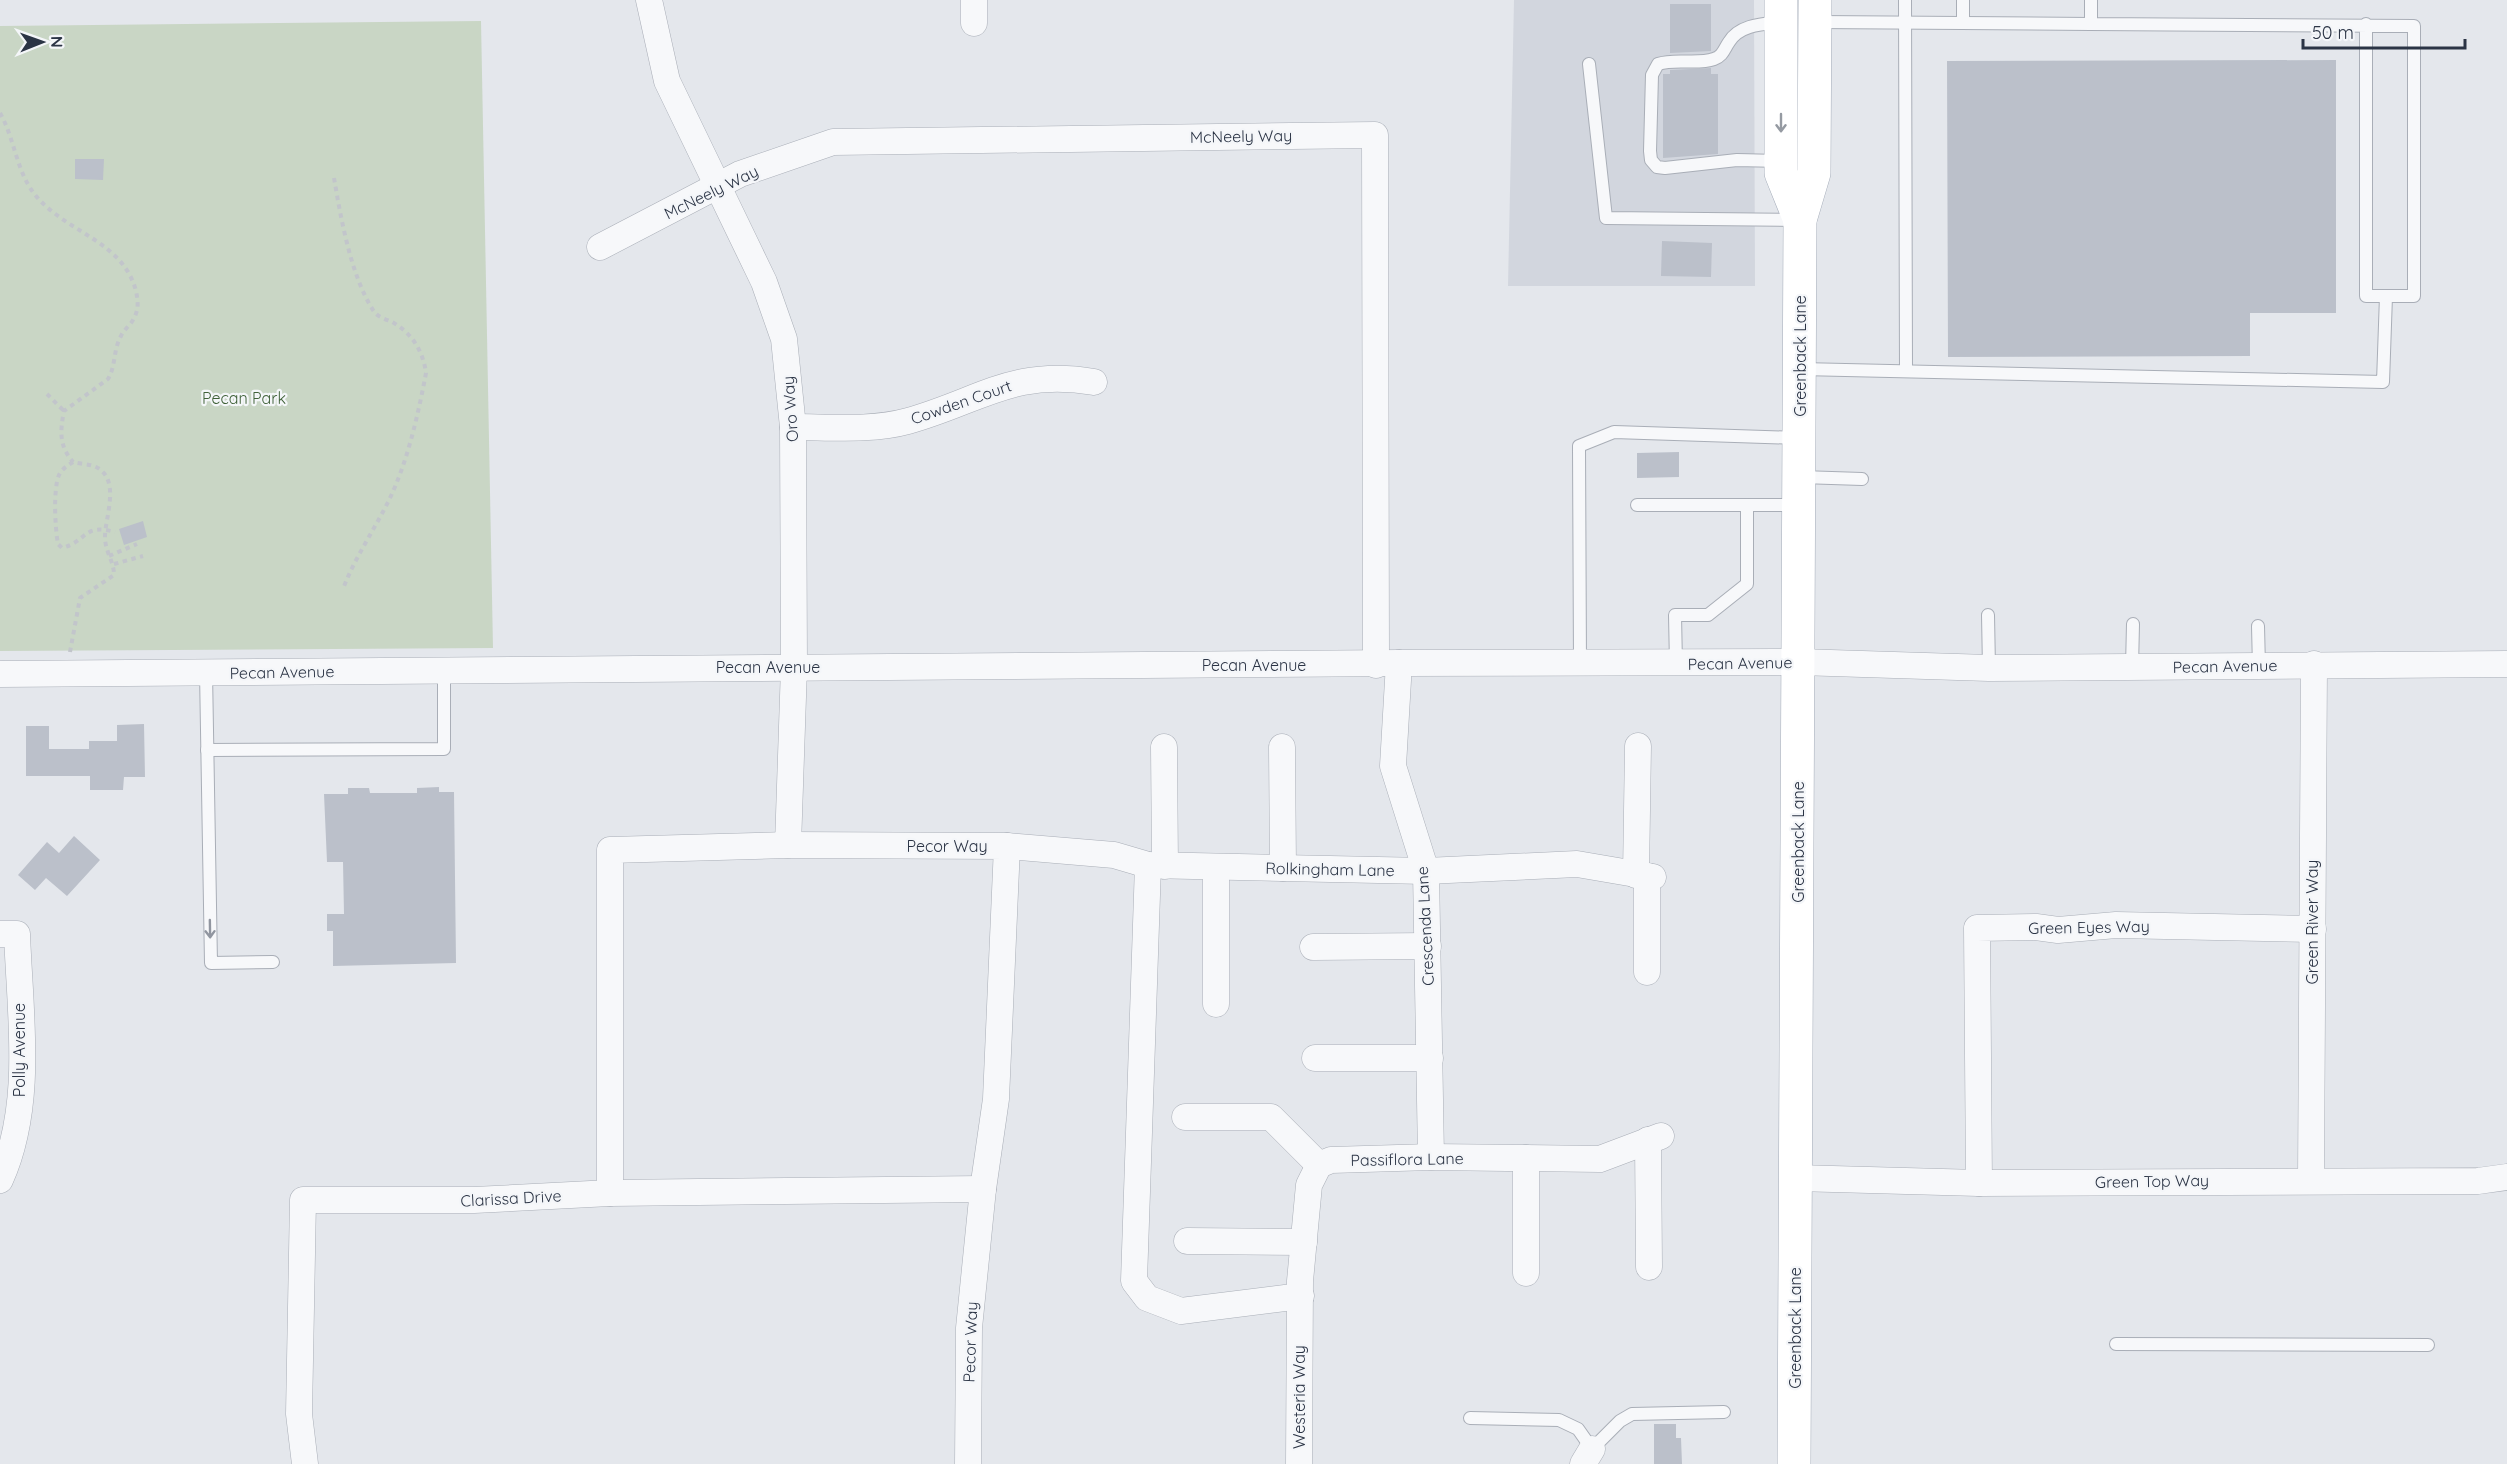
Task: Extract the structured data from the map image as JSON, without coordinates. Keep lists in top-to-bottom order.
{
  "streets": {
    "main road": ["Greenback Lane"],
    "street": [
      "McNeely Way",
      "Cowden Court",
      "Oro Way",
      "Pecan Avenue",
      "Pecor Way",
      "Rolkingham Lane",
      "Green River Way",
      "Crescenda Lane",
      "Green Eyes Way",
      "Polly Avenue",
      "Passiflora Lane",
      "Green Top Way",
      "Clarissa Drive",
      "Westeria Way"
    ]
  },
  "crossings": [
    ["McNeely Way", "Oro Way"],
    ["McNeely Way", "Pecan Avenue"],
    ["McNeely Way", "Crescenda Lane"],
    ["Greenback Lane", "Pecan Avenue"],
    ["Greenback Lane", "Green Top Way"],
    ["Cowden Court", "Oro Way"],
    ["Oro Way", "Pecan Avenue"],
    ["Oro Way", "Pecor Way"],
    ["Pecan Avenue", "Green River Way"],
    ["Pecan Avenue", "Crescenda Lane"],
    ["Pecor Way", "Rolkingham Lane"],
    ["Pecor Way", "Clarissa Drive"],
    ["Rolkingham Lane", "Crescenda Lane"],
    ["Green River Way", "Green Eyes Way"],
    ["Green River Way", "Green Top Way"],
    ["Crescenda Lane", "Passiflora Lane"],
    ["Green Eyes Way", "Green Top Way"]
  ],
  "parks": ["Pecan Park"],
  "scale_bar": "50 m",
  "north": "right"
}
